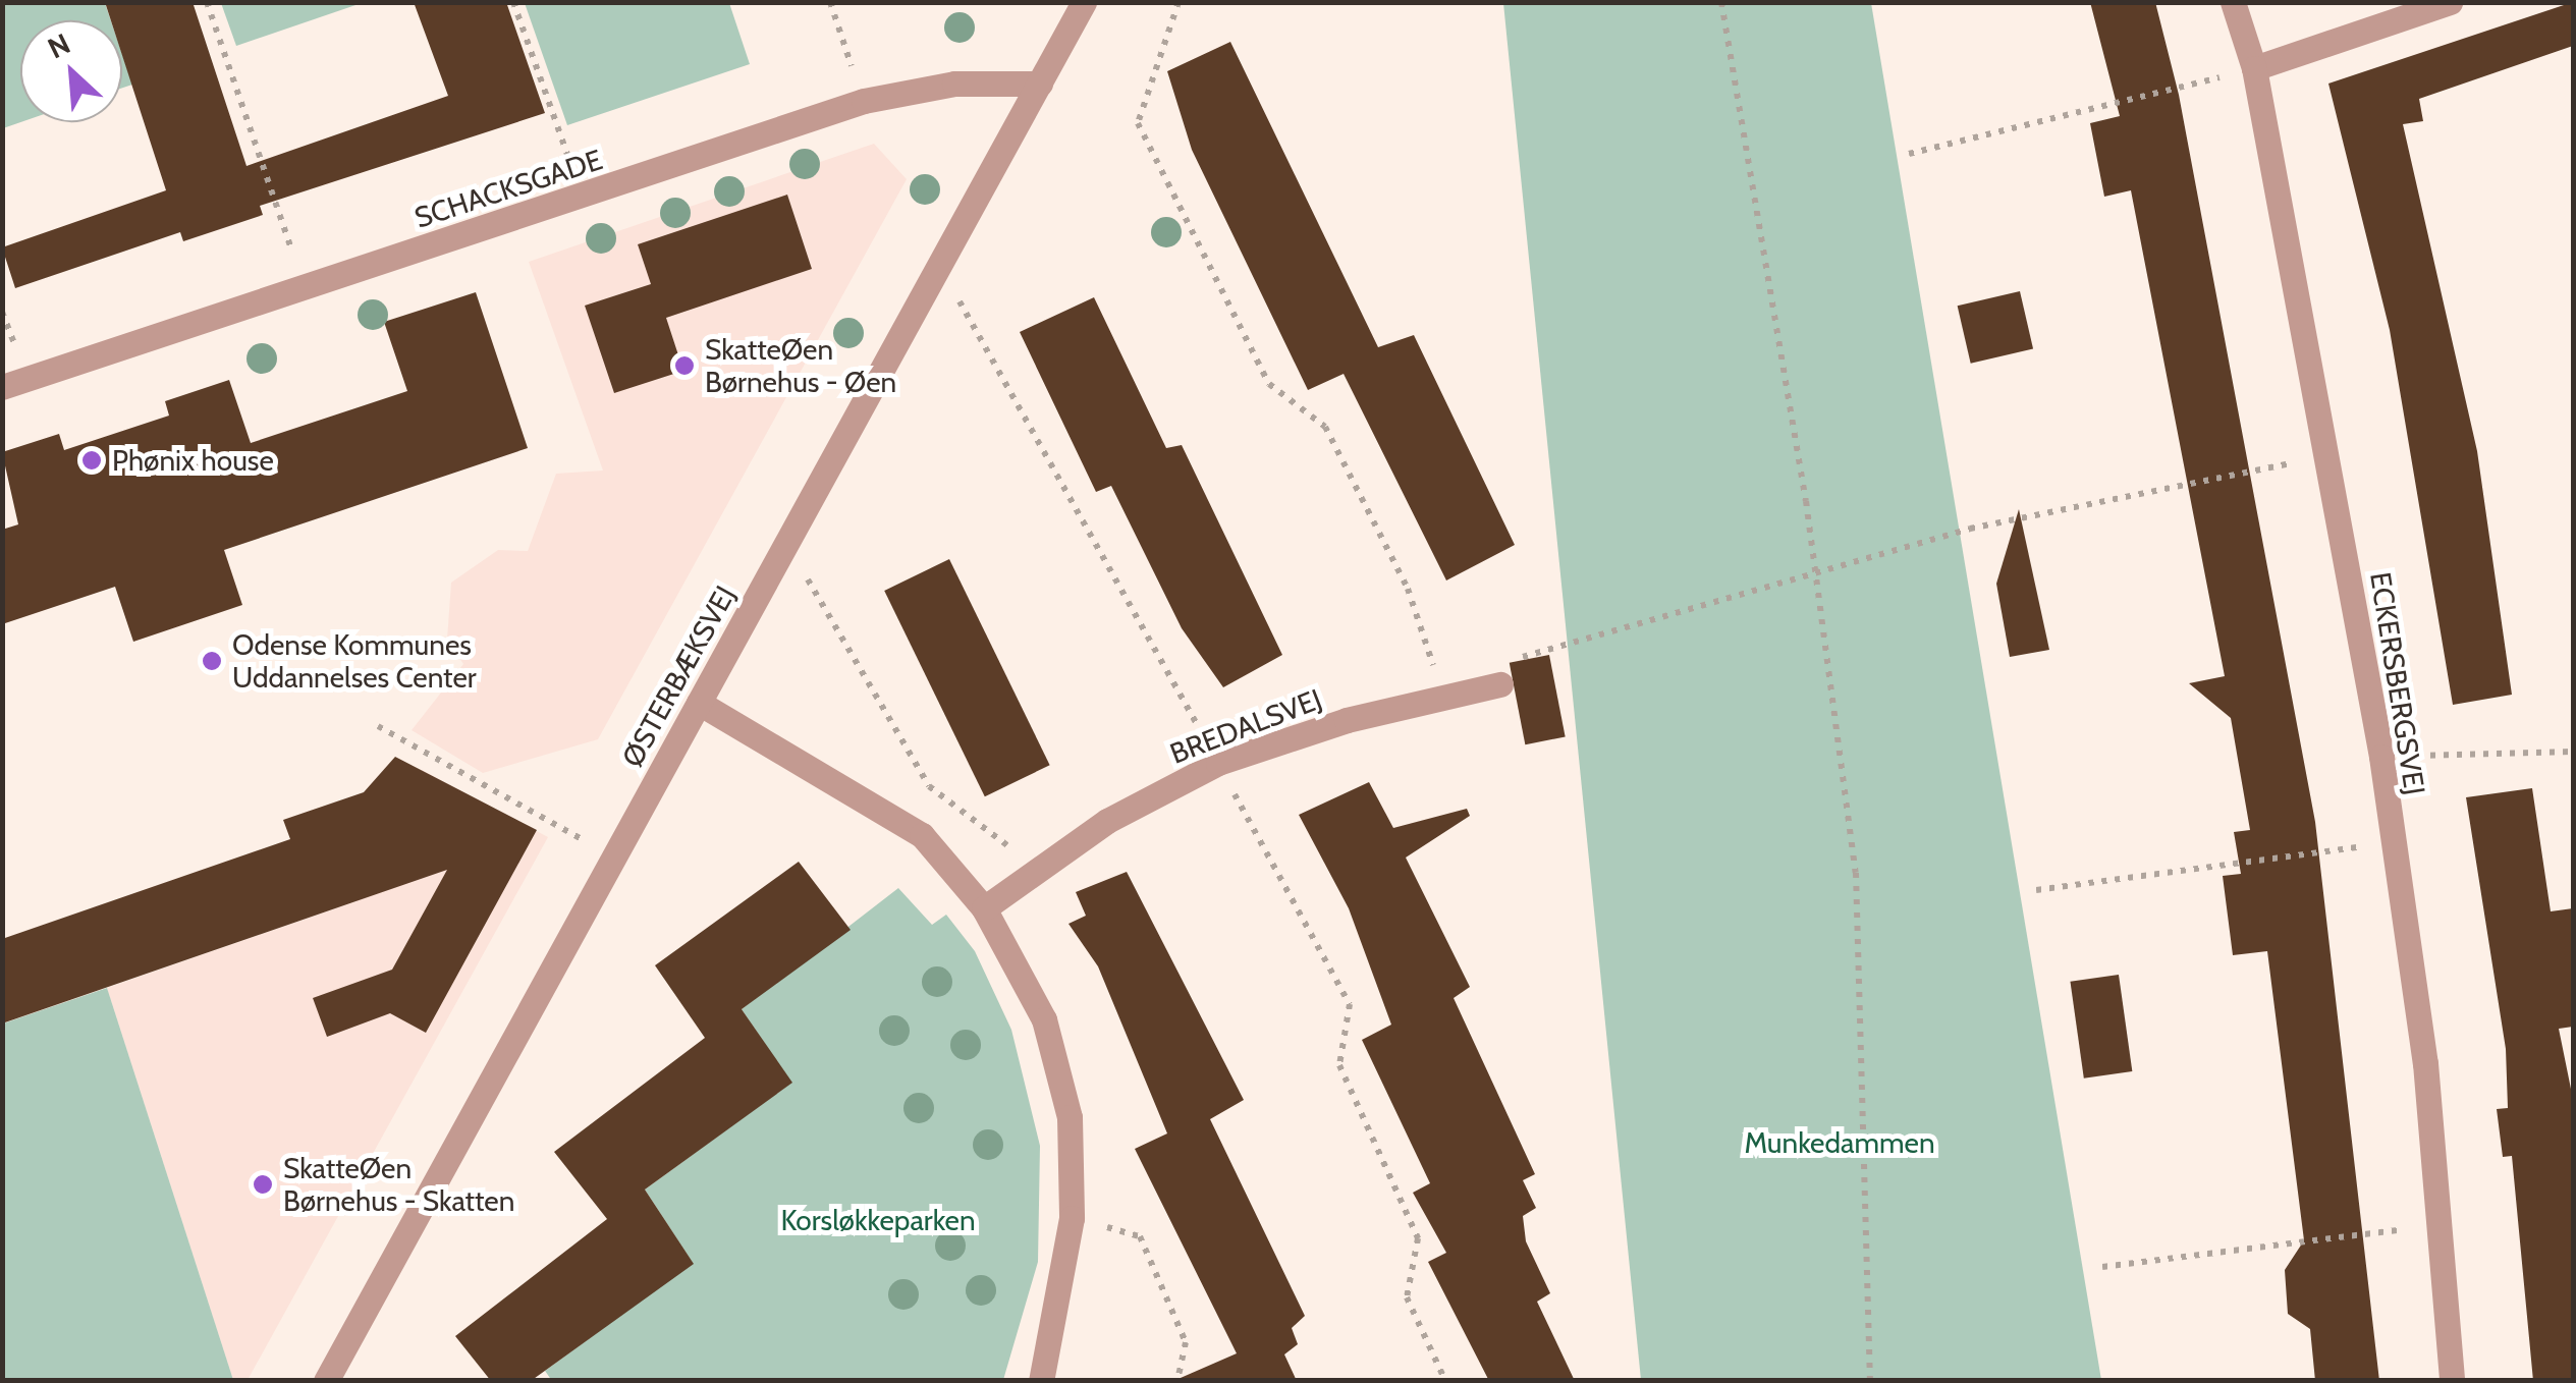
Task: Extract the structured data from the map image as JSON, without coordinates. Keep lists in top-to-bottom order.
{
  "streets": {
    "street": [
      "SCHACKSGADE",
      "ØSTERBÆKSVEJ",
      "ECKERSBERGSVEJ",
      "BREDALSVEJ"
    ]
  },
  "crossings": [
    ["SCHACKSGADE", "ØSTERBÆKSVEJ"]
  ],
  "parks": ["Munkedammen", "Korsløkkeparken"],
  "places": [
    "SkatteØen Børnehus - Øen",
    "Phønix house",
    "Odense Kommunes Uddannelses Center",
    "SkatteØen Børnehus - Skatten"
  ],
  "north": "top left"
}
